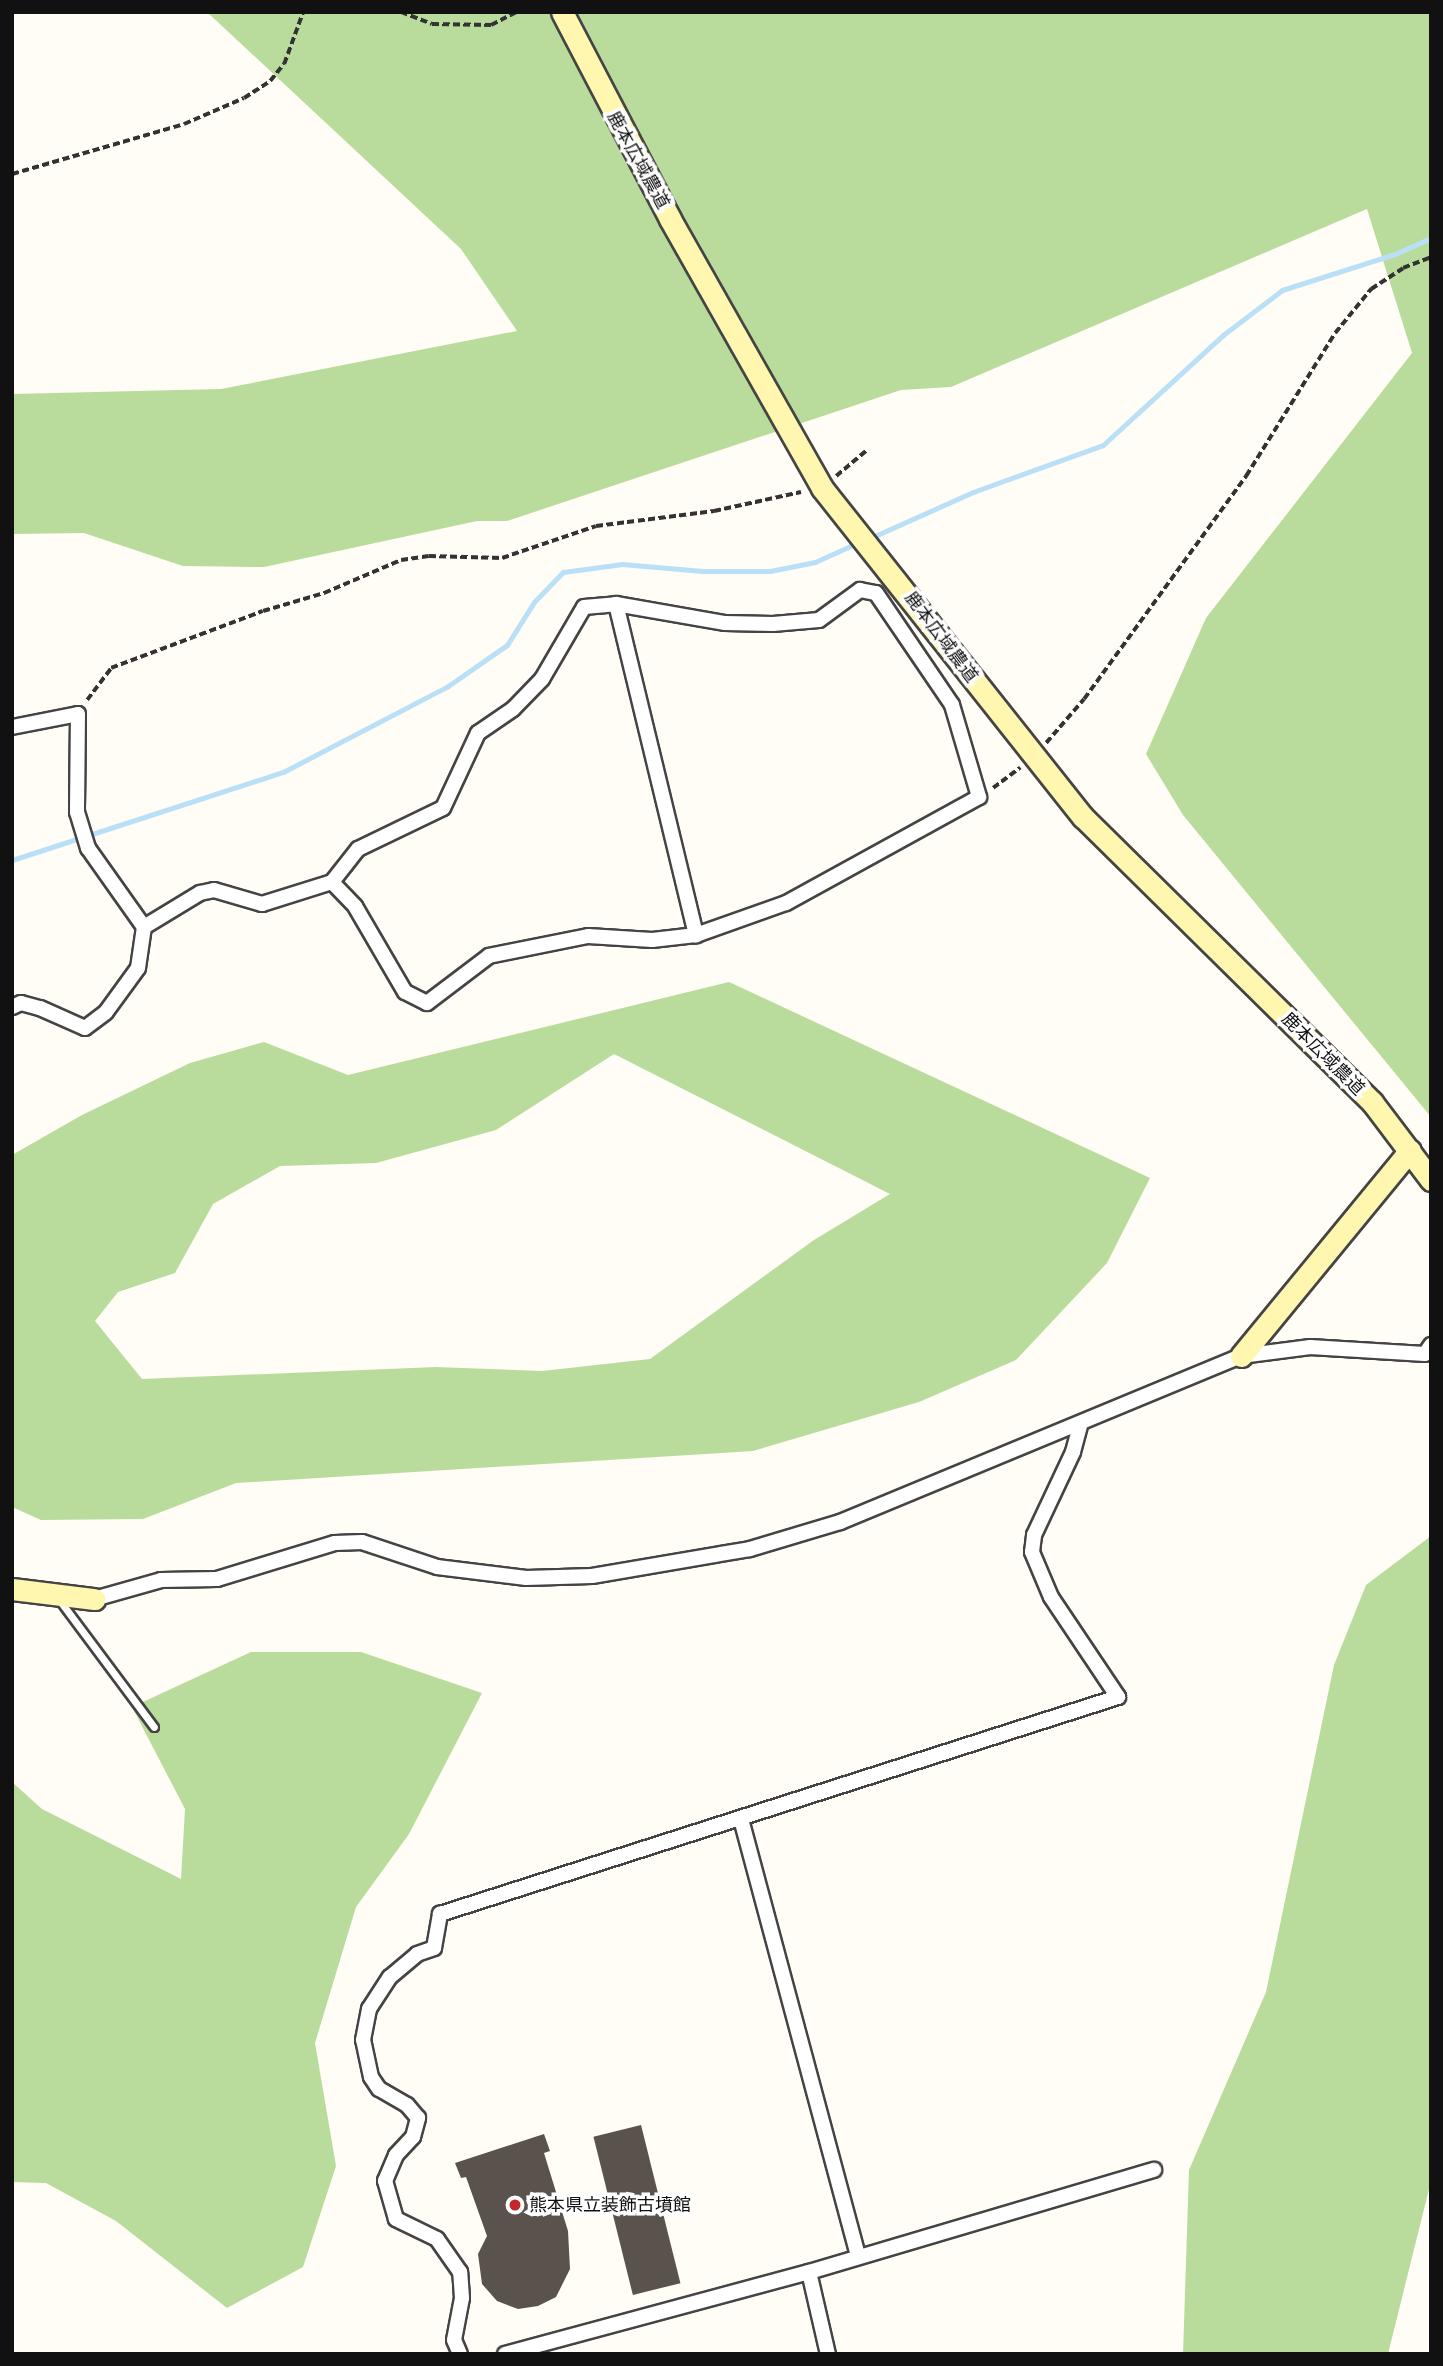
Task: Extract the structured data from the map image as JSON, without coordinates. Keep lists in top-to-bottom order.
{
  "streets": {
    "street": ["鹿本広域農道"]
  },
  "places": ["熊本県立装飾古墳館"]
}
